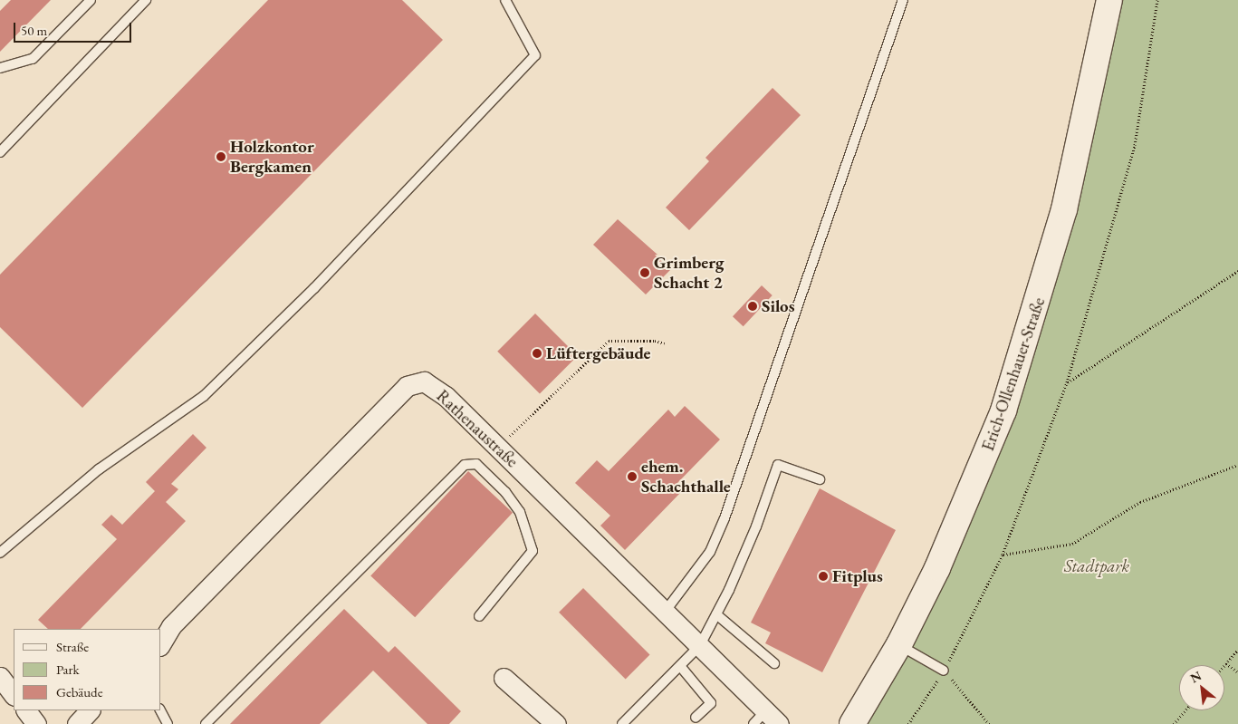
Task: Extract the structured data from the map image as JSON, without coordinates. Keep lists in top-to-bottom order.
{
  "streets": {
    "street": ["Erich-Ollenhauer-Straße", "Rathenaustraße"]
  },
  "parks": ["Stadtpark"],
  "places": [
    "Holzkontor Bergkamen",
    "Grimberg Schacht 2",
    "Silos",
    "Lüftergebäude",
    "ehem. Schachthalle",
    "Fitplus"
  ],
  "legend": ["Straße", "Park", "Gebäude"],
  "scale_bar": "50 m",
  "north": "top left"
}
